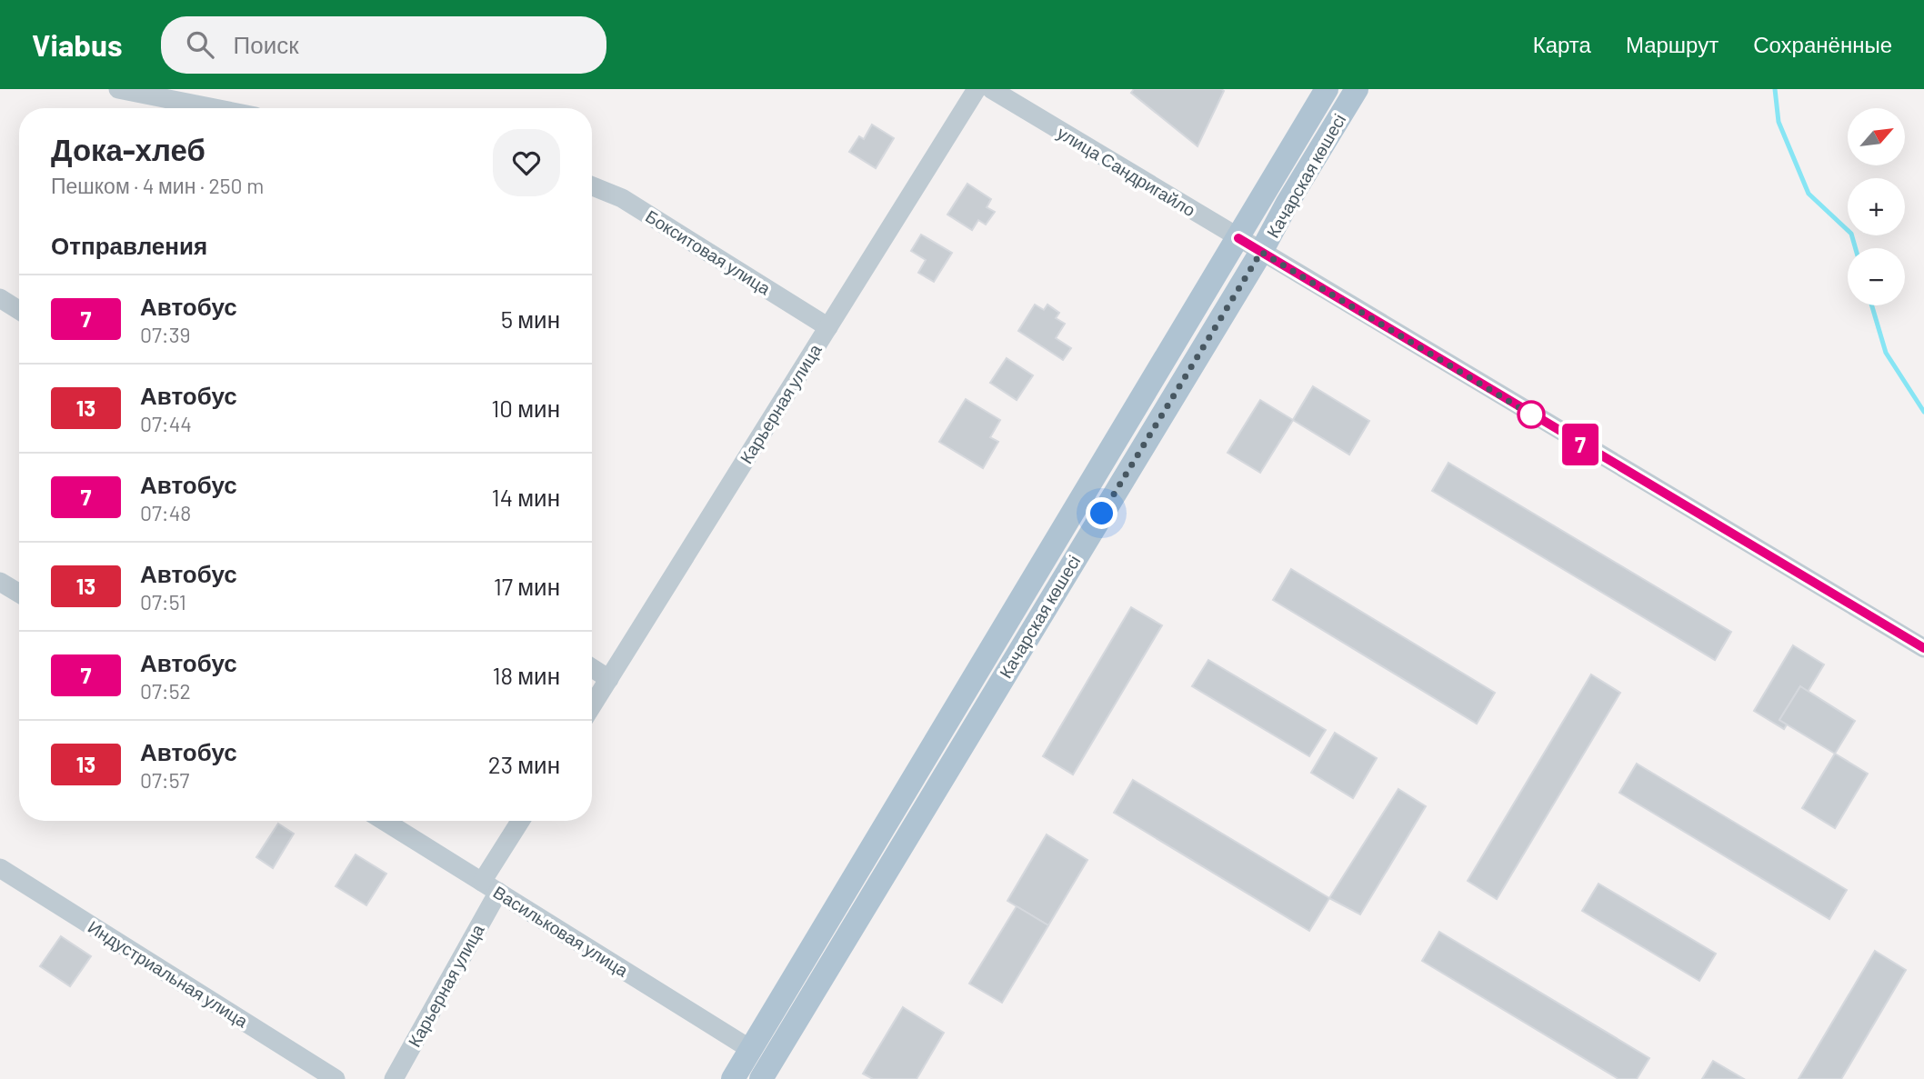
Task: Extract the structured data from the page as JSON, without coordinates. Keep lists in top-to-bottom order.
{
  "streets": {
    "main road": ["Качарская көшесі"],
    "street": [
      "улица Сандригайло",
      "Бокситовая улица",
      "Карьерная улица",
      "Васильковая улица",
      "Индустриальная улица"
    ]
  },
  "crossings": [
    ["улица Сандригайло", "Качарская көшесі"],
    ["Качарская көшесі", "Васильковая улица"],
    ["Бокситовая улица", "Карьерная улица"],
    ["Карьерная улица", "Васильковая улица"]
  ],
  "lines": ["bus line 7"],
  "north": "top right",
  "page": {
    "header": "Viabus",
    "search": "Поиск",
    "nav": ["Карта", "Маршрут", "Сохранённые"],
    "on_map": "7",
    "map_buttons": ["+", "−"],
    "heading": [
      ["Дока-хлеб", "Пешком · 4 мин · 250 m"],
      "Отправления"
    ],
    "list": [
      {
        "mark": "7",
        "name": "Автобус",
        "note": "07:39",
        "value": "5 мин"
      },
      {
        "mark": "13",
        "name": "Автобус",
        "note": "07:44",
        "value": "10 мин"
      },
      {
        "mark": "7",
        "name": "Автобус",
        "note": "07:48",
        "value": "14 мин"
      },
      {
        "mark": "13",
        "name": "Автобус",
        "note": "07:51",
        "value": "17 мин"
      },
      {
        "mark": "7",
        "name": "Автобус",
        "note": "07:52",
        "value": "18 мин"
      },
      {
        "mark": "13",
        "name": "Автобус",
        "note": "07:57",
        "value": "23 мин"
      }
    ]
  }
}
